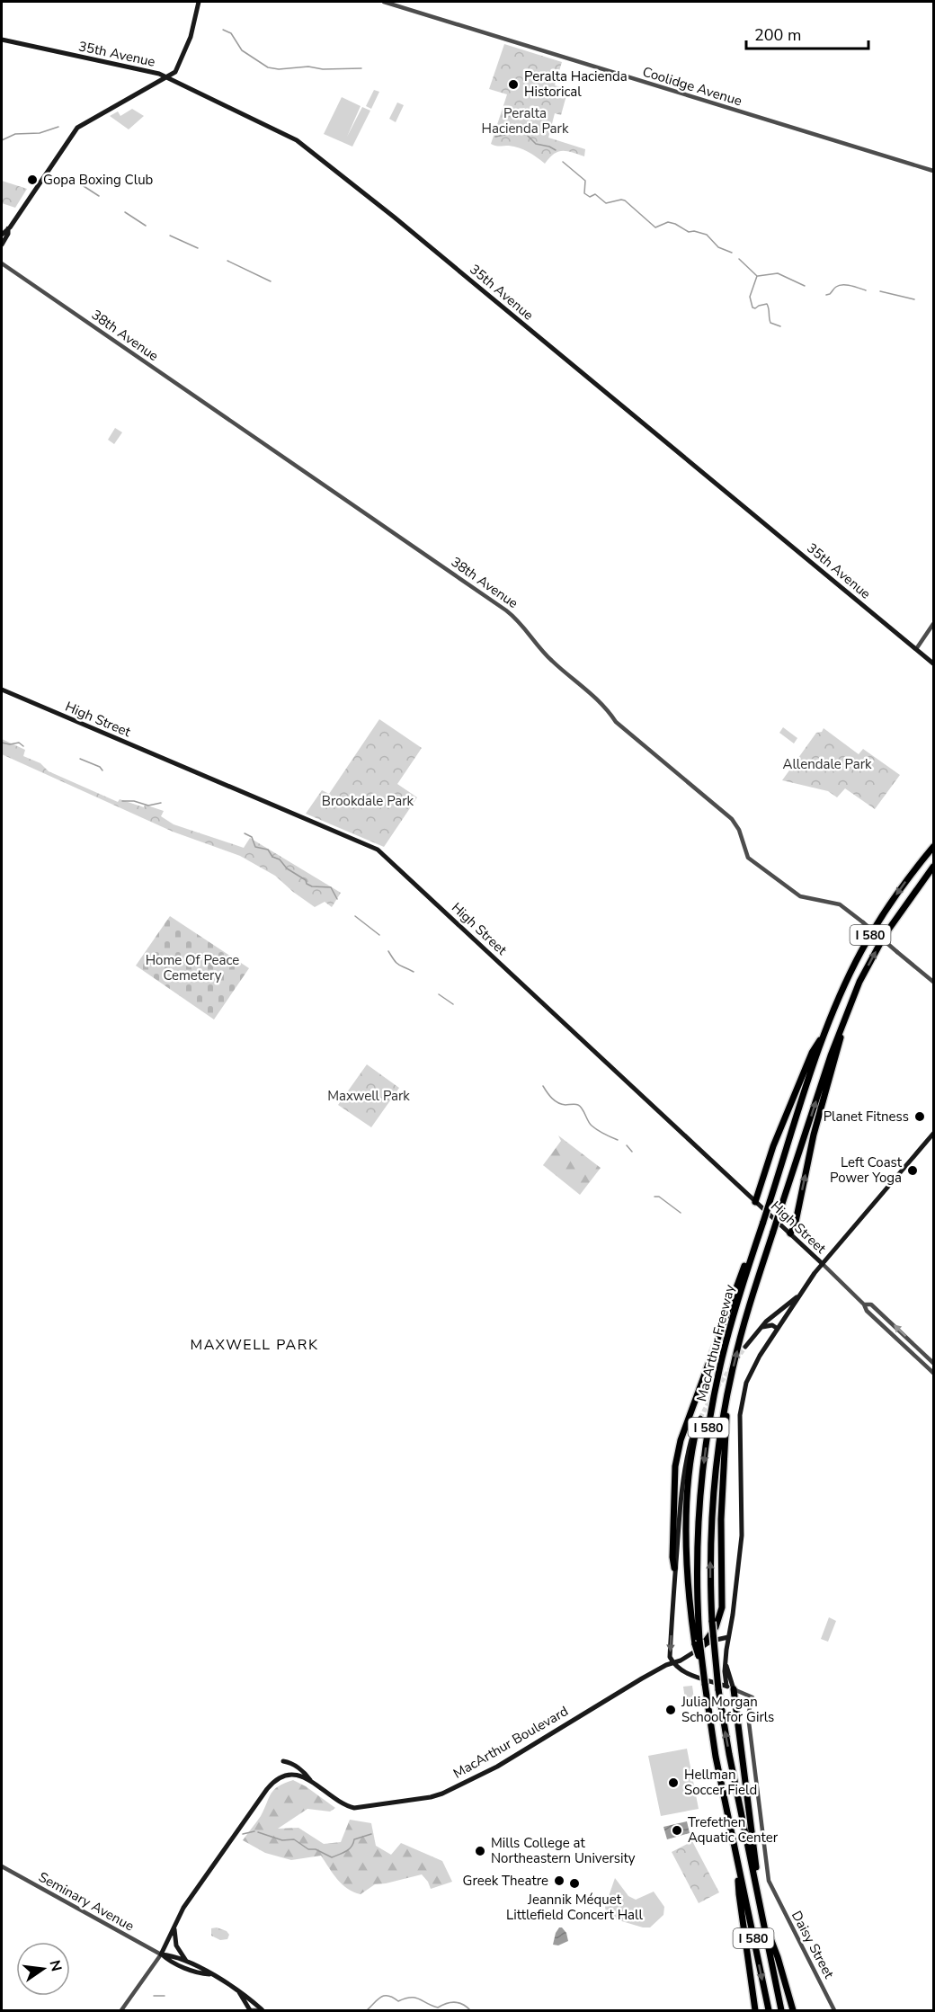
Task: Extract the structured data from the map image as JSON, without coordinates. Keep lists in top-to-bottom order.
{
  "streets": {
    "highway": ["I 580", "MacArthur Freeway"],
    "main road": ["35th Avenue", "High Street", "MacArthur Boulevard"],
    "street": [
      "Coolidge Avenue",
      "38th Avenue",
      "Seminary Avenue",
      "Daisy Street"
    ]
  },
  "crossings": [
    ["MacArthur Freeway", "MacArthur Boulevard"],
    ["MacArthur Boulevard", "Seminary Avenue"]
  ],
  "districts": ["MAXWELL PARK"],
  "parks": [
    "Peralta Hacienda Park",
    "Allendale Park",
    "Brookdale Park",
    "Home Of Peace Cemetery",
    "Maxwell Park"
  ],
  "places": [
    "Peralta Hacienda Historical",
    "Gopa Boxing Club",
    "Planet Fitness",
    "Left Coast Power Yoga",
    "Julia Morgan School for Girls",
    "Hellman Soccer Field",
    "Trefethen Aquatic Center",
    "Mills College at Northeastern University",
    "Greek Theatre",
    "Jeannik Méquet Littlefield Concert Hall"
  ],
  "scale_bar": "200 m",
  "north": "right"
}
